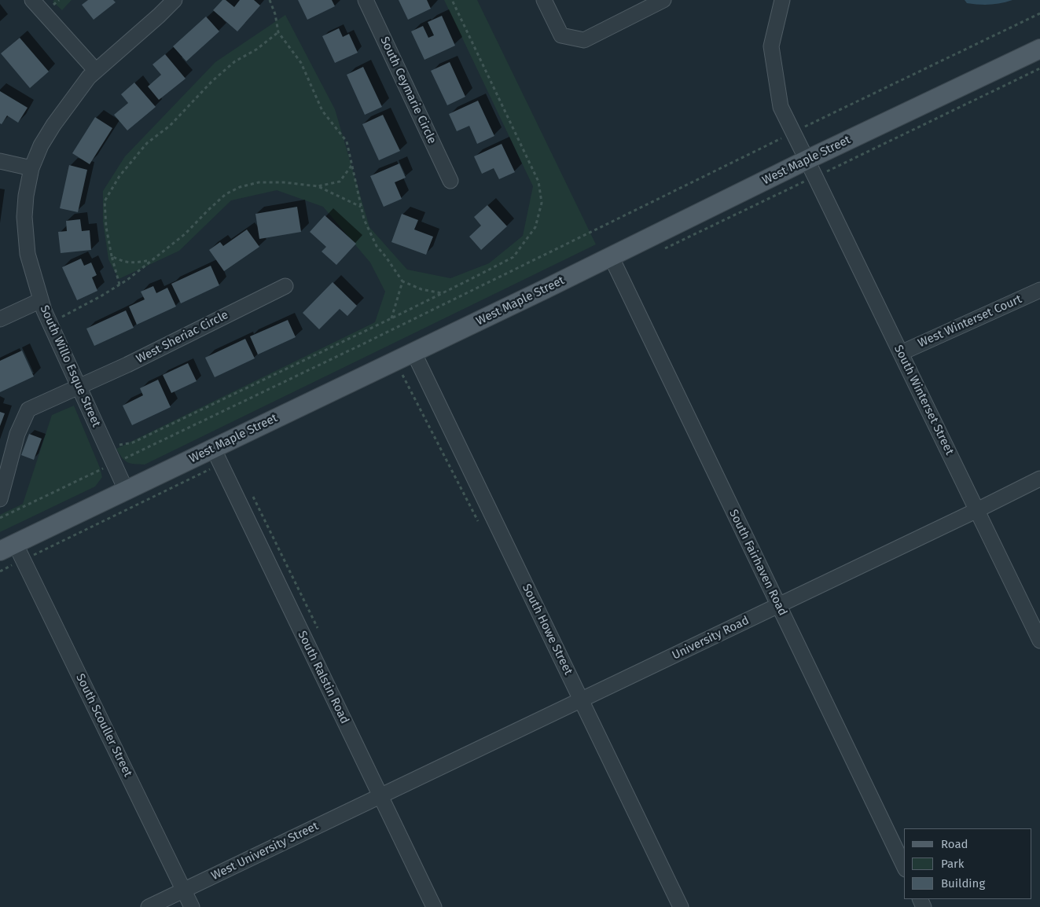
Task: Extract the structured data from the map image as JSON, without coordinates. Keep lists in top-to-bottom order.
{
  "streets": {
    "main road": ["West Maple Street"],
    "street": [
      "South Ceymarie Circle",
      "West Winterset Court",
      "West Sheriac Circle",
      "South Willo Esque Street",
      "South Winterset Street",
      "South Fairhaven Road",
      "South Howe Street",
      "University Road",
      "South Ralstin Road",
      "South Scouller Street",
      "West University Street"
    ]
  },
  "crossings": [
    ["West Maple Street", "South Willo Esque Street"],
    ["West Maple Street", "South Winterset Street"],
    ["West Maple Street", "South Fairhaven Road"],
    ["West Maple Street", "South Howe Street"],
    ["West Maple Street", "South Ralstin Road"],
    ["West Maple Street", "South Scouller Street"],
    ["West Winterset Court", "South Winterset Street"],
    ["West Sheriac Circle", "South Willo Esque Street"],
    ["South Winterset Street", "University Road"],
    ["South Fairhaven Road", "University Road"],
    ["South Howe Street", "University Road"],
    ["University Road", "South Ralstin Road"],
    ["University Road", "West University Street"],
    ["South Ralstin Road", "West University Street"],
    ["South Scouller Street", "West University Street"]
  ],
  "legend": ["Road", "Park", "Building"]
}
